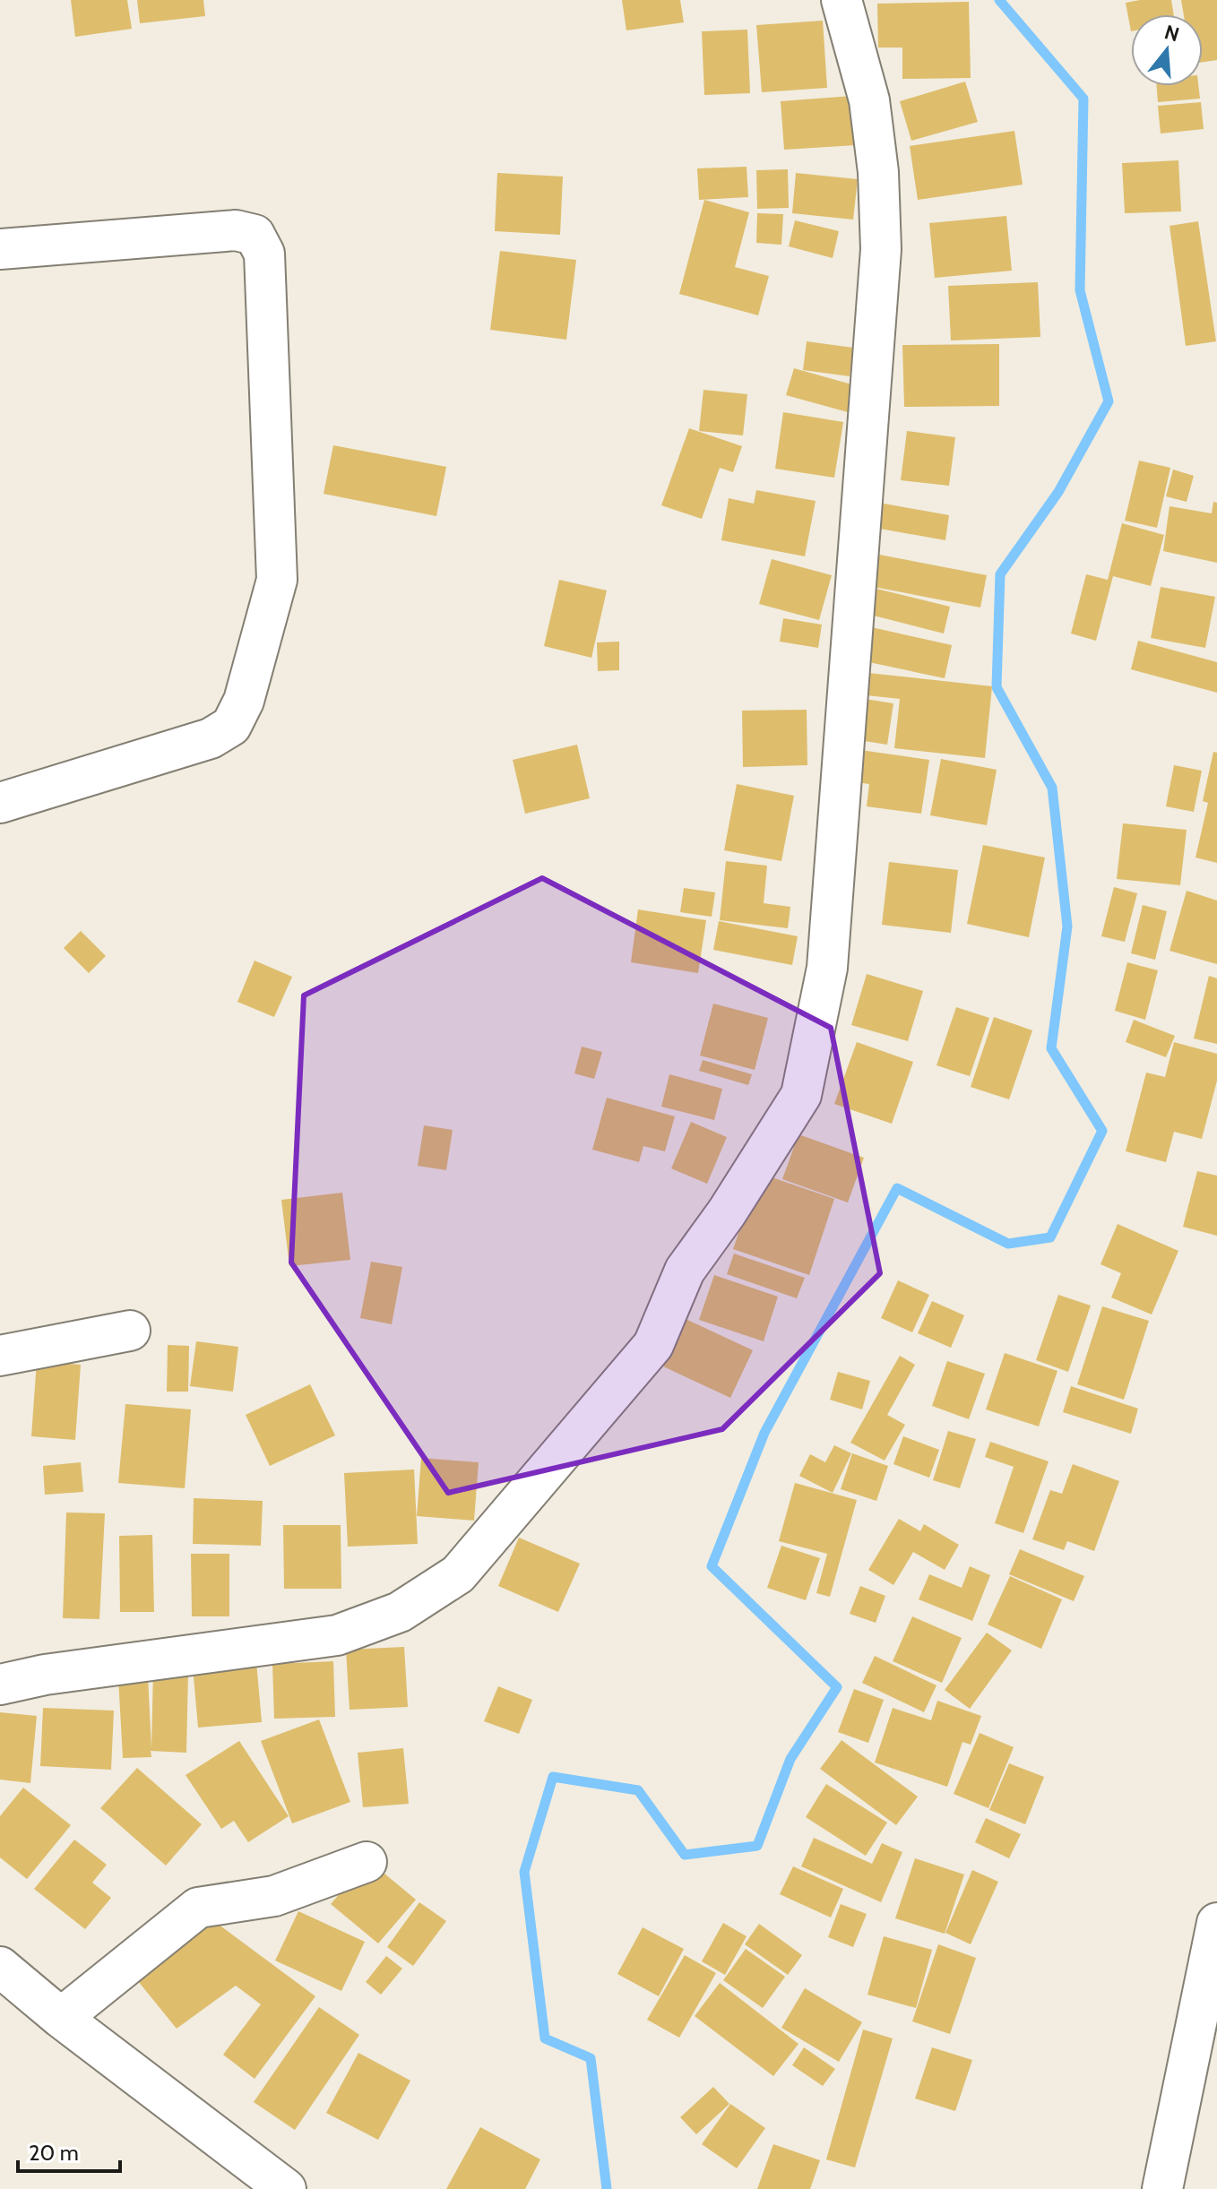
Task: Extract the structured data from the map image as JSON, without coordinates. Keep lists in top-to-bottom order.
{
  "scale_bar": "20 m",
  "north": "top"
}
